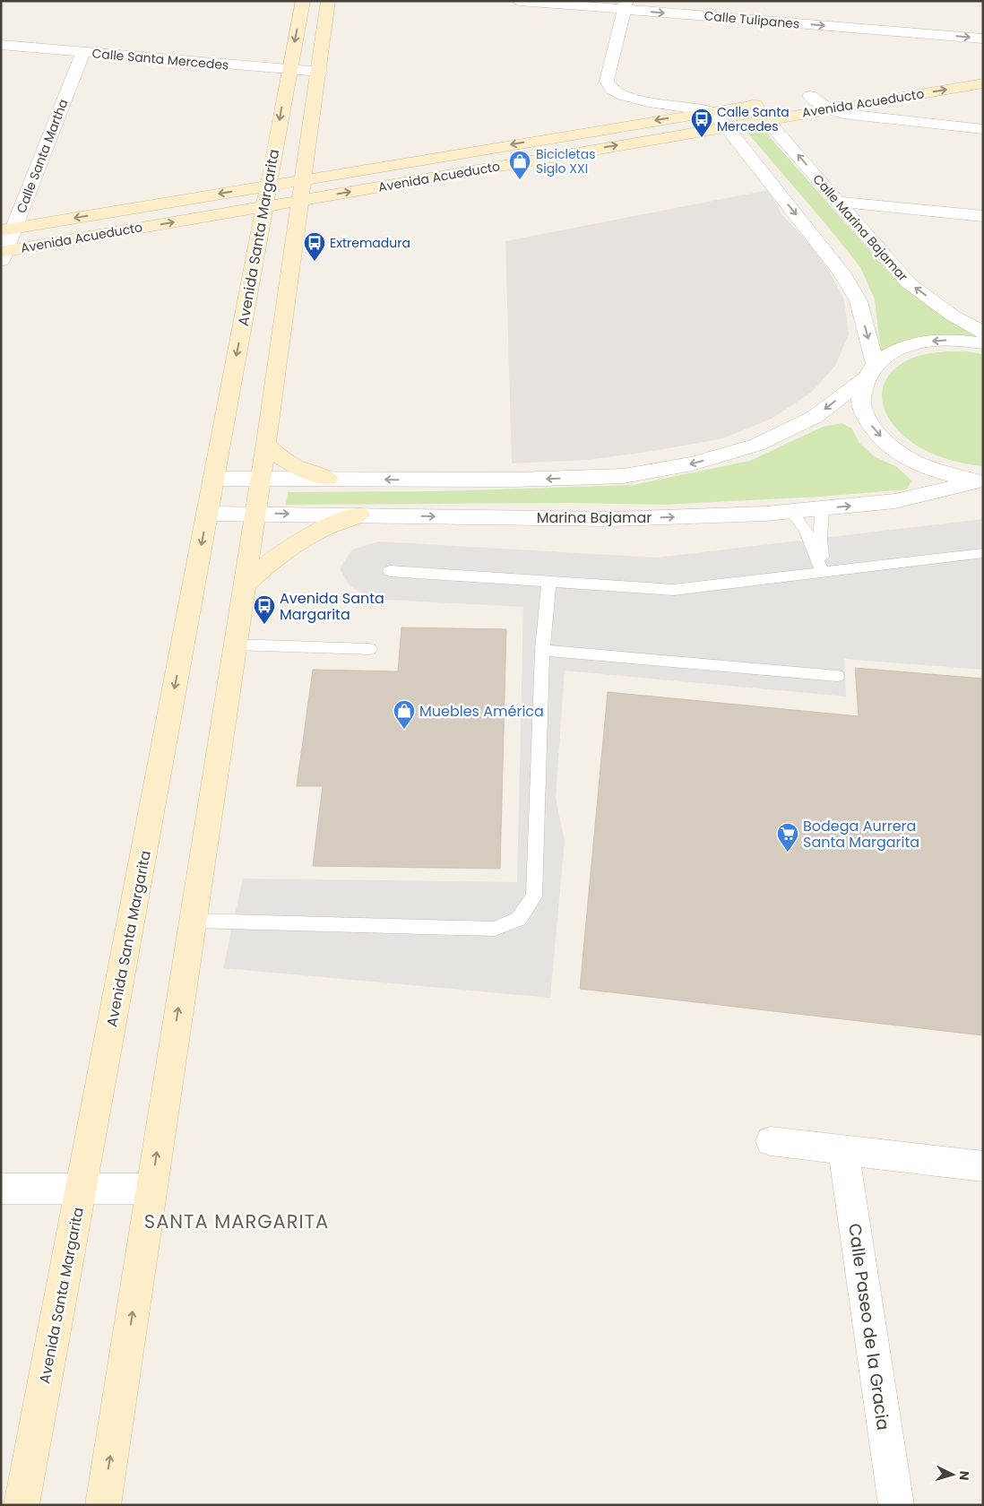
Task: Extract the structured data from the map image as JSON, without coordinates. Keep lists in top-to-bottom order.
{
  "streets": {
    "main road": ["Avenida Acueducto", "Avenida Santa Margarita"],
    "street": [
      "Calle Tulipanes",
      "Calle Santa Mercedes",
      "Calle Santa Martha",
      "Calle Marina Bajamar",
      "Marina Bajamar",
      "Calle Paseo de la Gracia"
    ]
  },
  "crossings": [
    ["Calle Santa Mercedes", "Calle Santa Martha"],
    ["Calle Santa Mercedes", "Avenida Santa Margarita"],
    ["Avenida Acueducto", "Calle Santa Martha"],
    ["Avenida Acueducto", "Calle Marina Bajamar"],
    ["Avenida Acueducto", "Avenida Santa Margarita"],
    ["Avenida Santa Margarita", "Marina Bajamar"]
  ],
  "districts": ["SANTA MARGARITA"],
  "places": {
    "bus stop": ["Calle Santa Mercedes", "Extremadura", "Avenida Santa Margarita"],
    "shop": ["Bicicletas Siglo XXI", "Muebles América"],
    "supermarket": ["Bodega Aurrera Santa Margarita"]
  },
  "north": "right"
}
